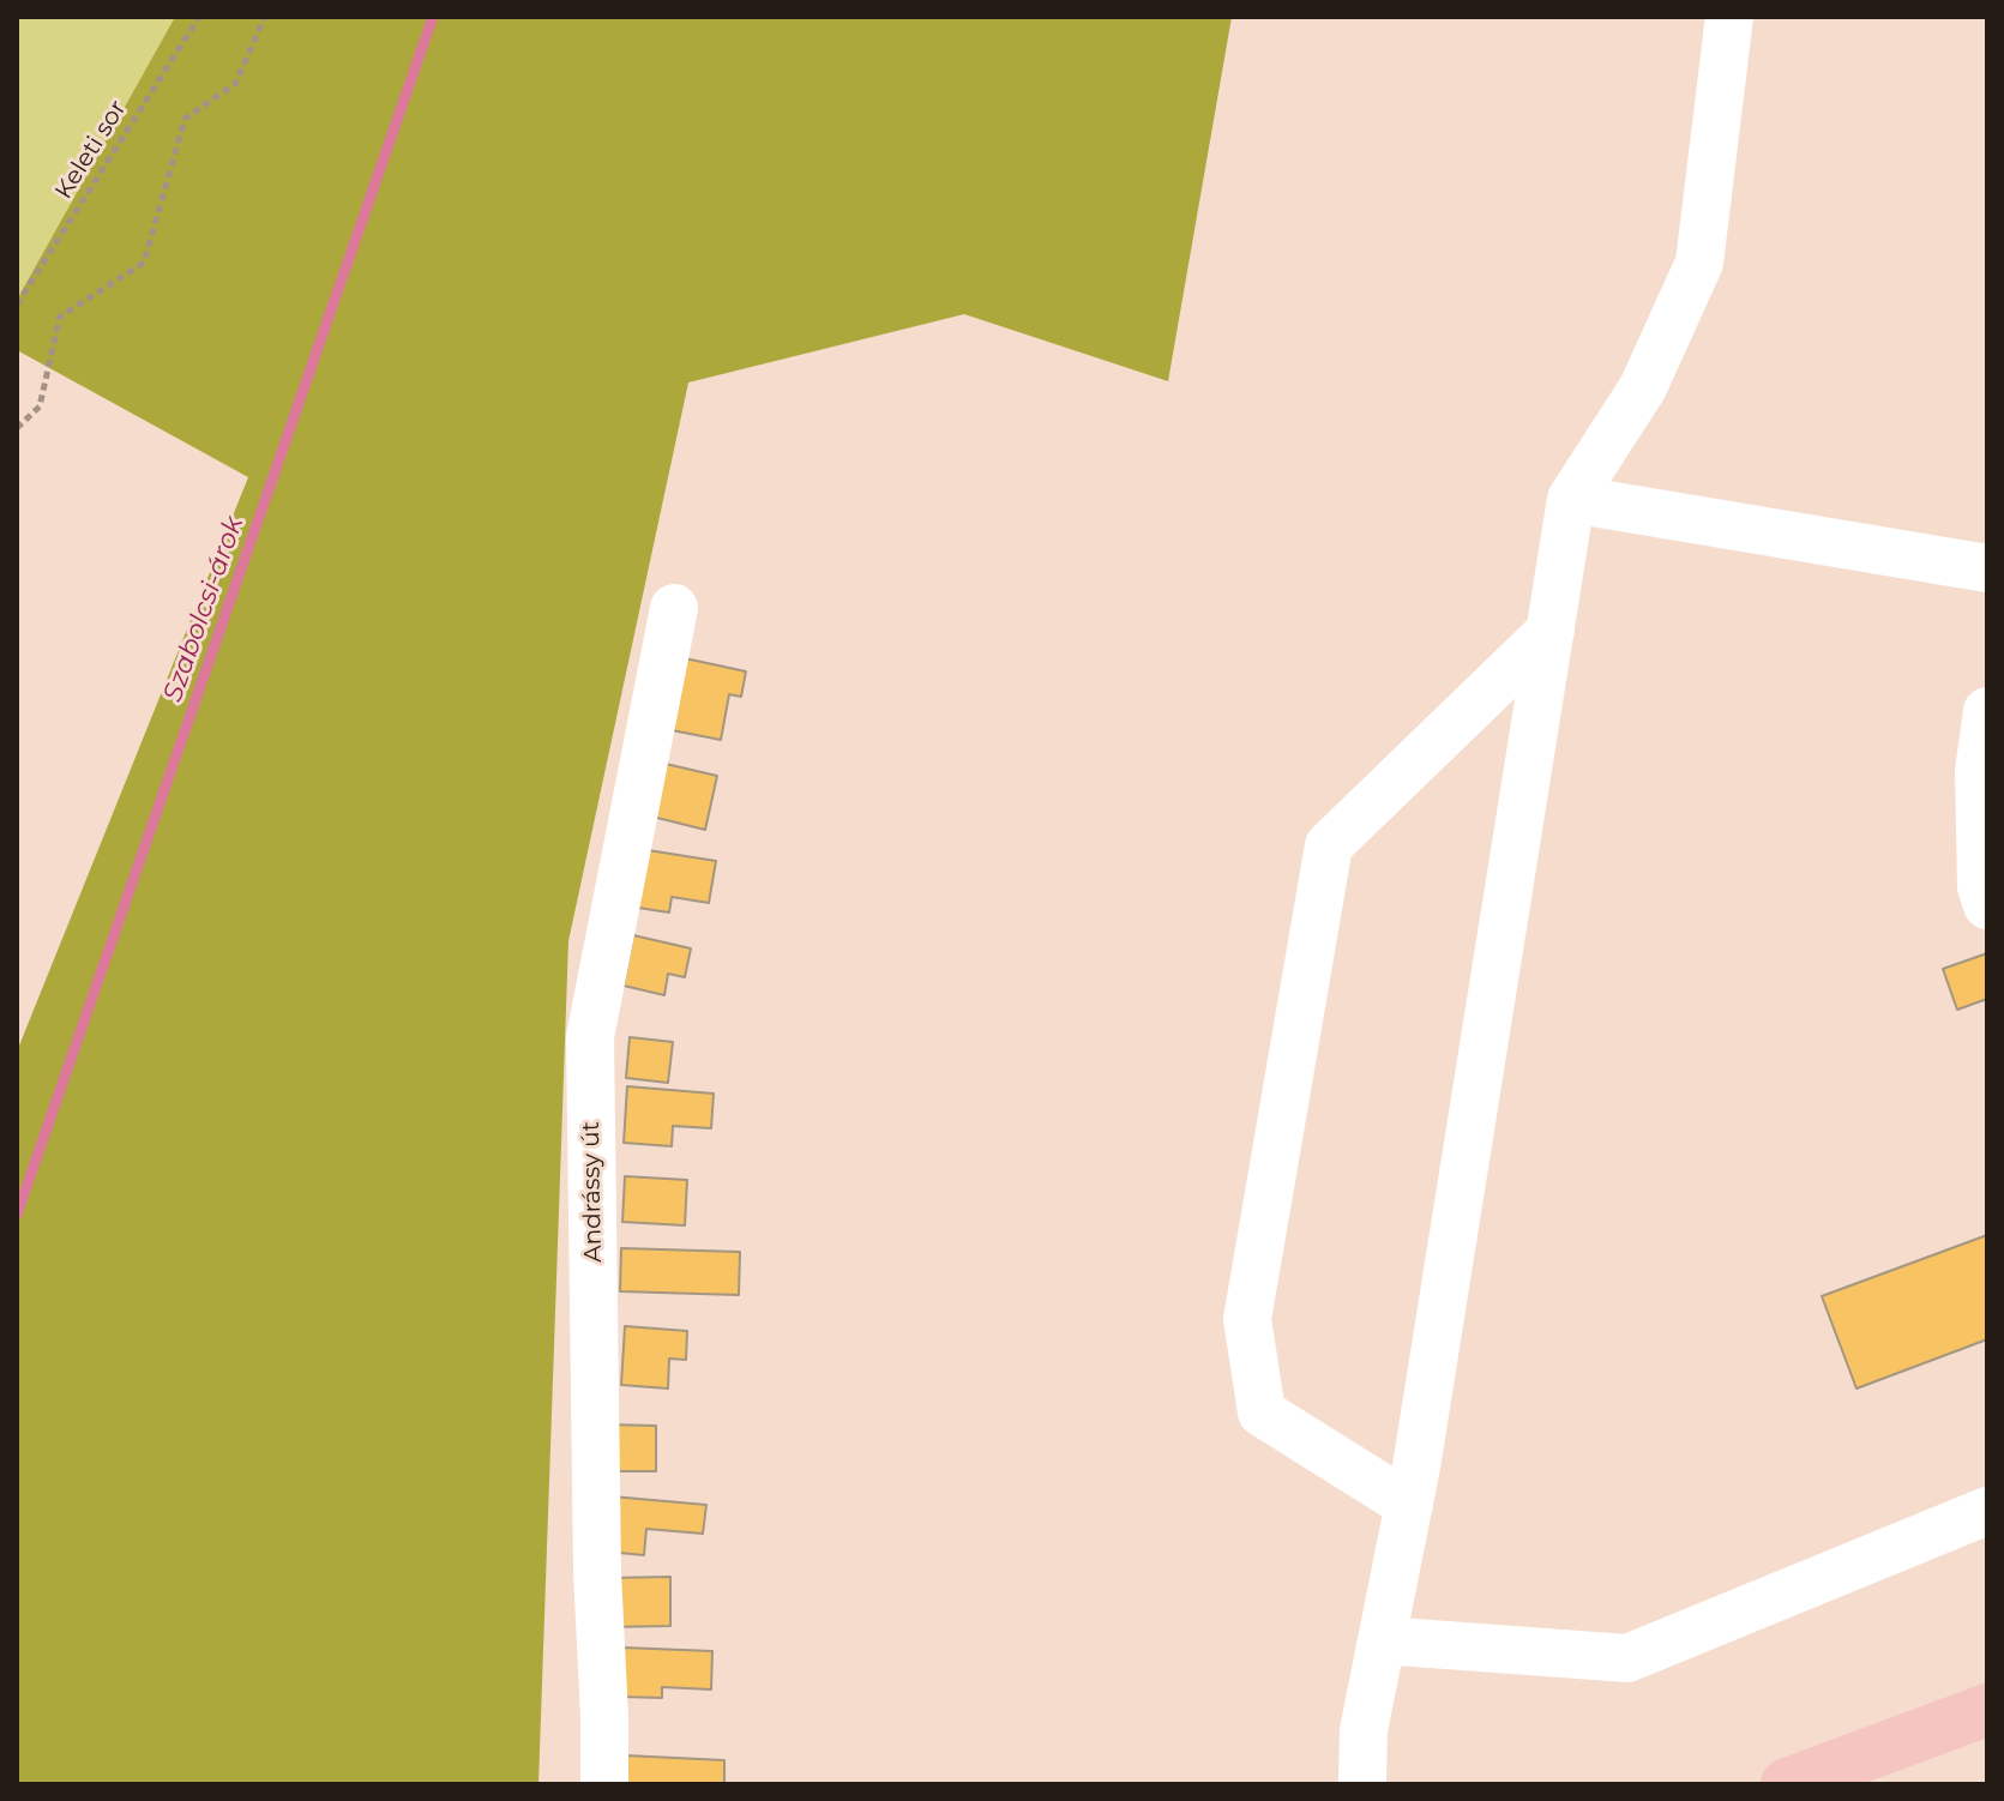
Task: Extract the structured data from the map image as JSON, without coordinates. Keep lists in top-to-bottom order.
{
  "streets": {
    "street": ["Andrássy út"],
    "path": ["Keleti sor"]
  },
  "water": ["Szabolcsi-árok"]
}
